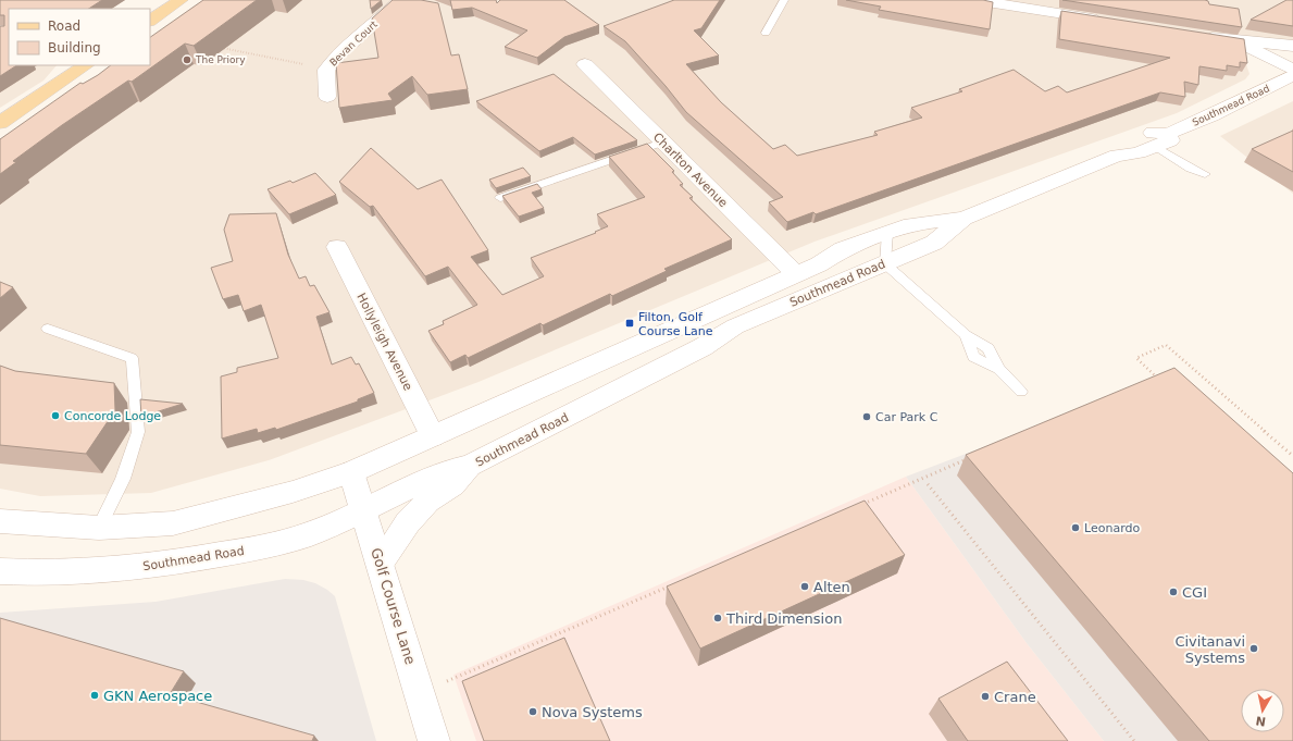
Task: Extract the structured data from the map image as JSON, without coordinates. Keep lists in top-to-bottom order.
{
  "streets": {
    "main road": [
      "Bevan Court",
      "Southmead Road",
      "Charlton Avenue",
      "Hollyleigh Avenue",
      "Golf Course Lane"
    ]
  },
  "crossings": [
    ["Southmead Road", "Charlton Avenue"],
    ["Southmead Road", "Hollyleigh Avenue"],
    ["Southmead Road", "Golf Course Lane"]
  ],
  "places": {
    "other": [
      "The Priory",
      "Concorde Lodge",
      "Car Park C",
      "Leonardo",
      "Alten",
      "CGI",
      "Third Dimension",
      "Civitanavi Systems",
      "GKN Aerospace",
      "Crane",
      "Nova Systems"
    ],
    "transit": ["Filton, Golf Course Lane"]
  },
  "legend": ["Road", "Building"],
  "north": "bottom"
}
